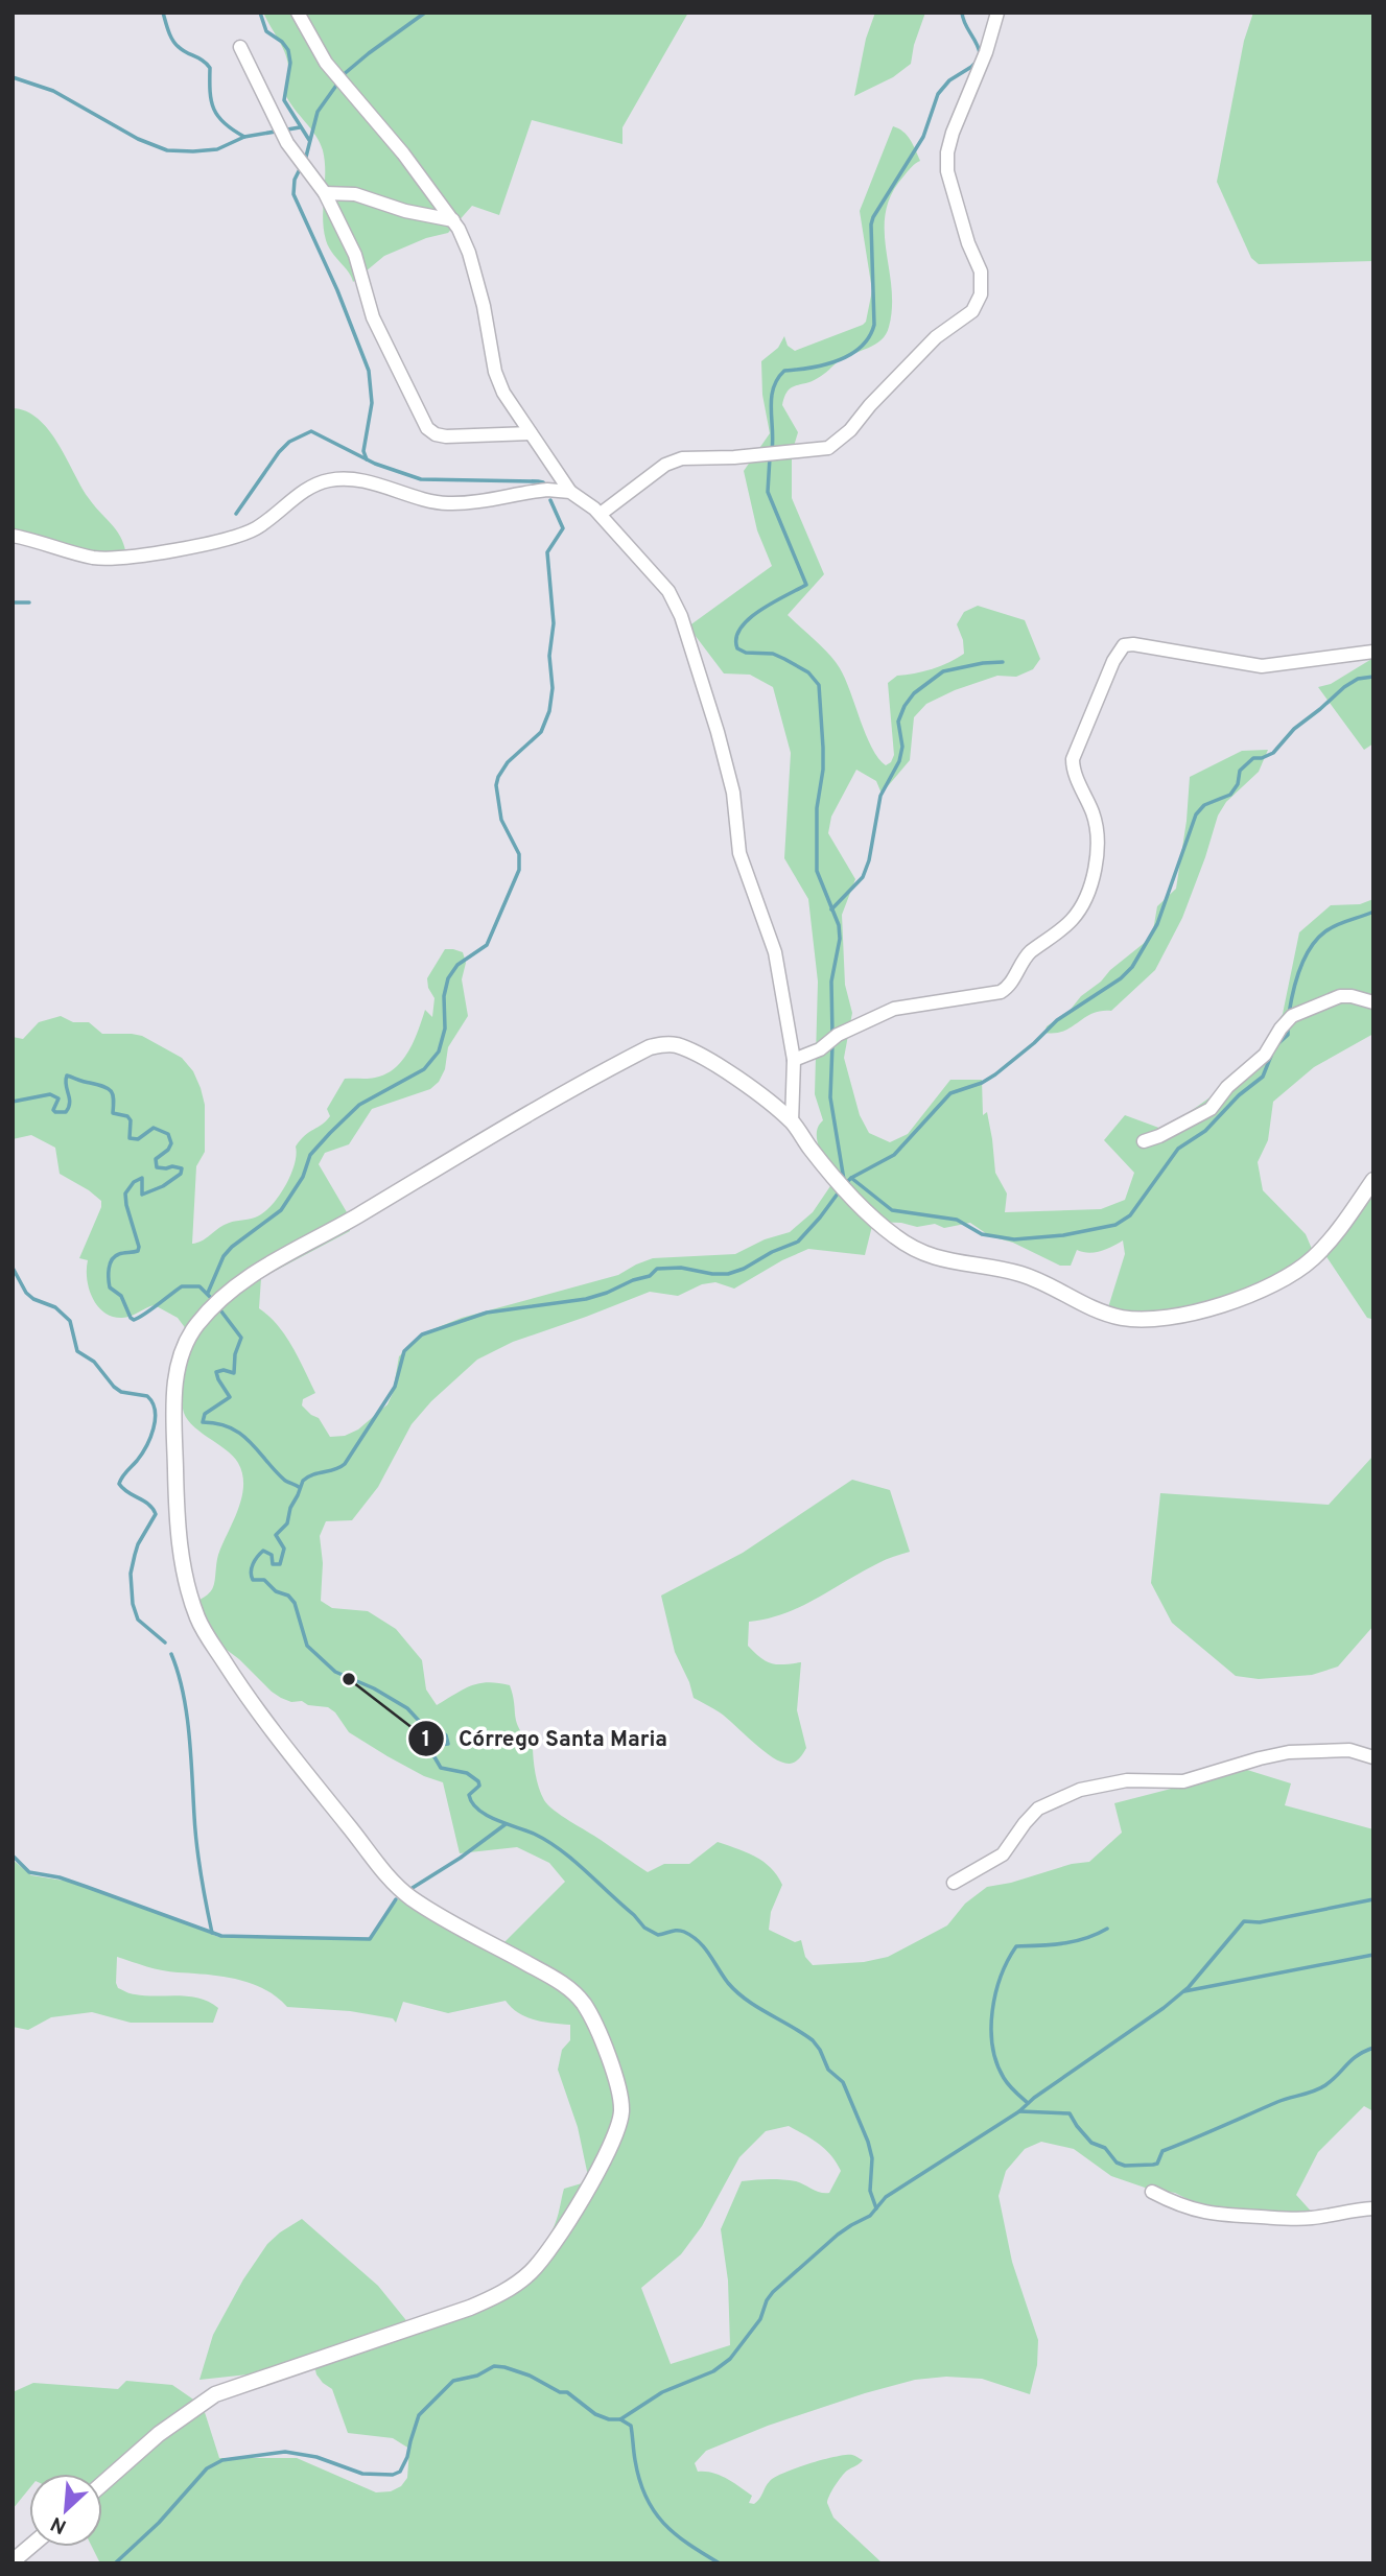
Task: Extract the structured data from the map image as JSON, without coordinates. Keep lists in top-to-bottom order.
{
  "places": ["Córrego Santa Maria"],
  "north": "bottom left"
}
